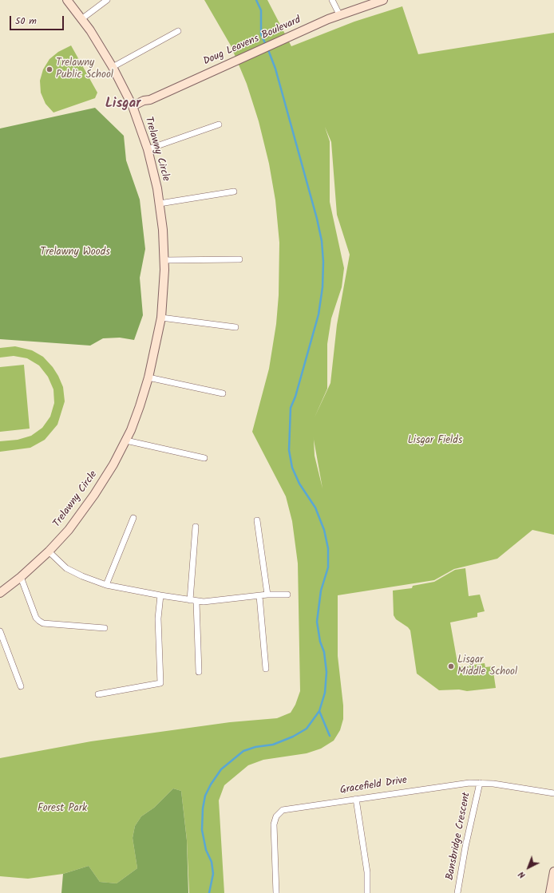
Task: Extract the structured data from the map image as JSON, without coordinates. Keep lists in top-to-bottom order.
{
  "streets": {
    "street": [
      "Doug Leavens Boulevard",
      "Trelawny Circle",
      "Gracefield Drive",
      "Bansbridge Crescent"
    ]
  },
  "crossings": [
    ["Doug Leavens Boulevard", "Trelawny Circle"],
    ["Gracefield Drive", "Bansbridge Crescent"]
  ],
  "districts": ["Lisgar"],
  "parks": ["Trelawny Woods", "Lisgar Fields", "Forest Park"],
  "places": ["Trelawny Public School", "Lisgar Middle School"],
  "scale_bar": "50 m",
  "north": "bottom left"
}
